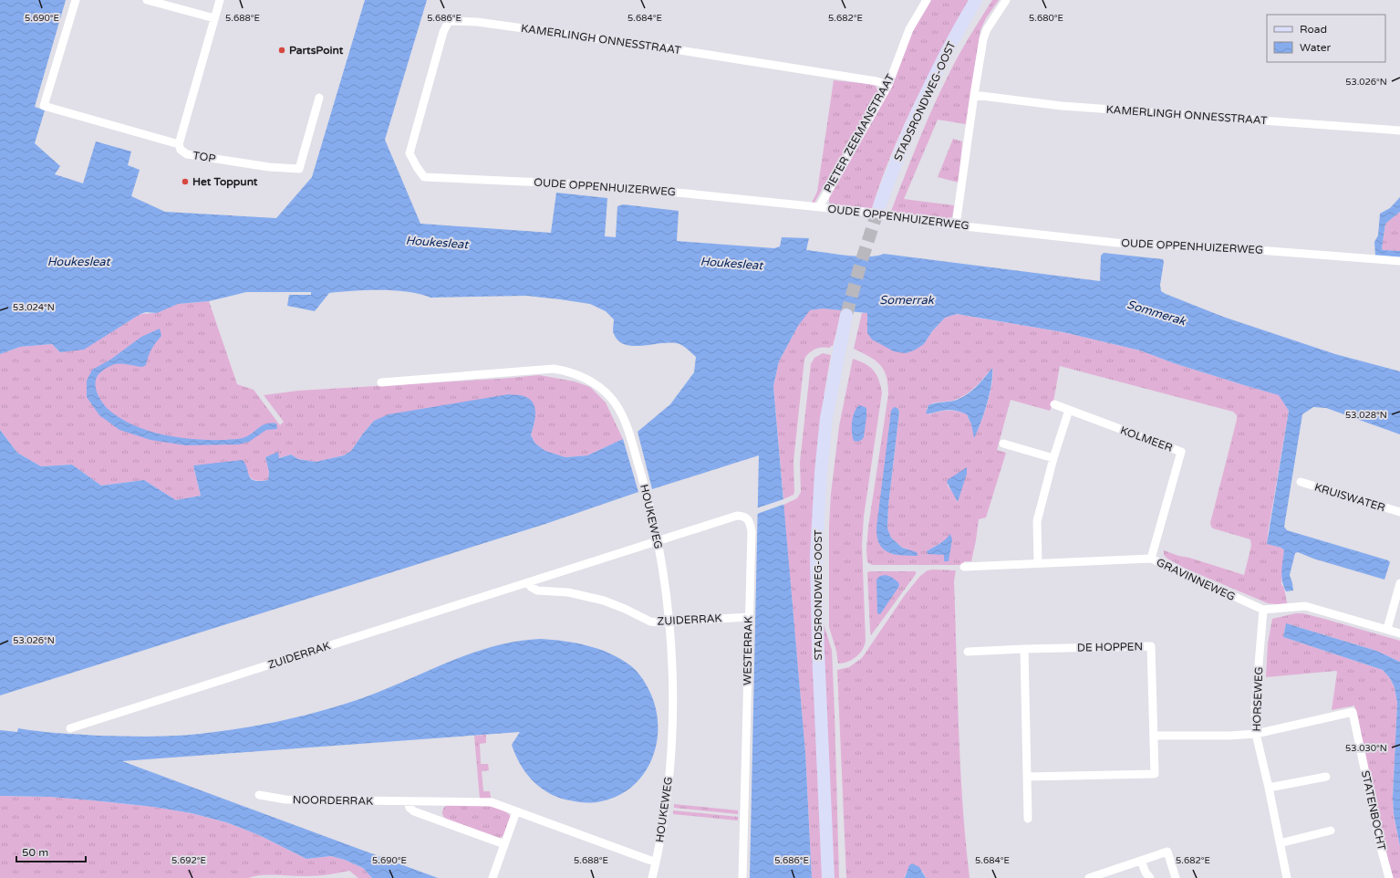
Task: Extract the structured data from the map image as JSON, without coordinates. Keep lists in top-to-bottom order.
{
  "streets": {
    "main road": ["STADSRONDWEG-OOST"],
    "street": [
      "KAMERLINGH ONNESSTRAAT",
      "PIETER ZEEMANSTRAAT",
      "TOP",
      "OUDE OPPENHUIZERWEG",
      "KOLMEER",
      "KRUISWATER",
      "HOUKEWEG",
      "GRAVINNEWEG",
      "ZUIDERRAK",
      "DE HOPPEN",
      "WESTERRAK",
      "HORSEWEG",
      "NOORDERRAK",
      "STATENBOCHT"
    ]
  },
  "crossings": [
    ["KAMERLINGH ONNESSTRAAT", "PIETER ZEEMANSTRAAT"],
    ["KAMERLINGH ONNESSTRAAT", "OUDE OPPENHUIZERWEG"],
    ["PIETER ZEEMANSTRAAT", "OUDE OPPENHUIZERWEG"],
    ["KOLMEER", "GRAVINNEWEG"],
    ["HOUKEWEG", "ZUIDERRAK"],
    ["HOUKEWEG", "WESTERRAK"],
    ["HOUKEWEG", "NOORDERRAK"],
    ["GRAVINNEWEG", "HORSEWEG"],
    ["ZUIDERRAK", "WESTERRAK"],
    ["HORSEWEG", "STATENBOCHT"]
  ],
  "water": ["Houkesleat", "Somerrak", "Sommerak"],
  "places": ["PartsPoint", "Het Toppunt"],
  "legend": ["Road", "Water"],
  "scale_bar": "50 m",
  "coordinates": [
    "5.690°E",
    "5.688°E",
    "5.686°E",
    "5.684°E",
    "5.682°E",
    "5.680°E",
    "53.026°N",
    "53.024°N",
    "53.028°N",
    "53.030°N",
    "5.692°E"
  ]
}
